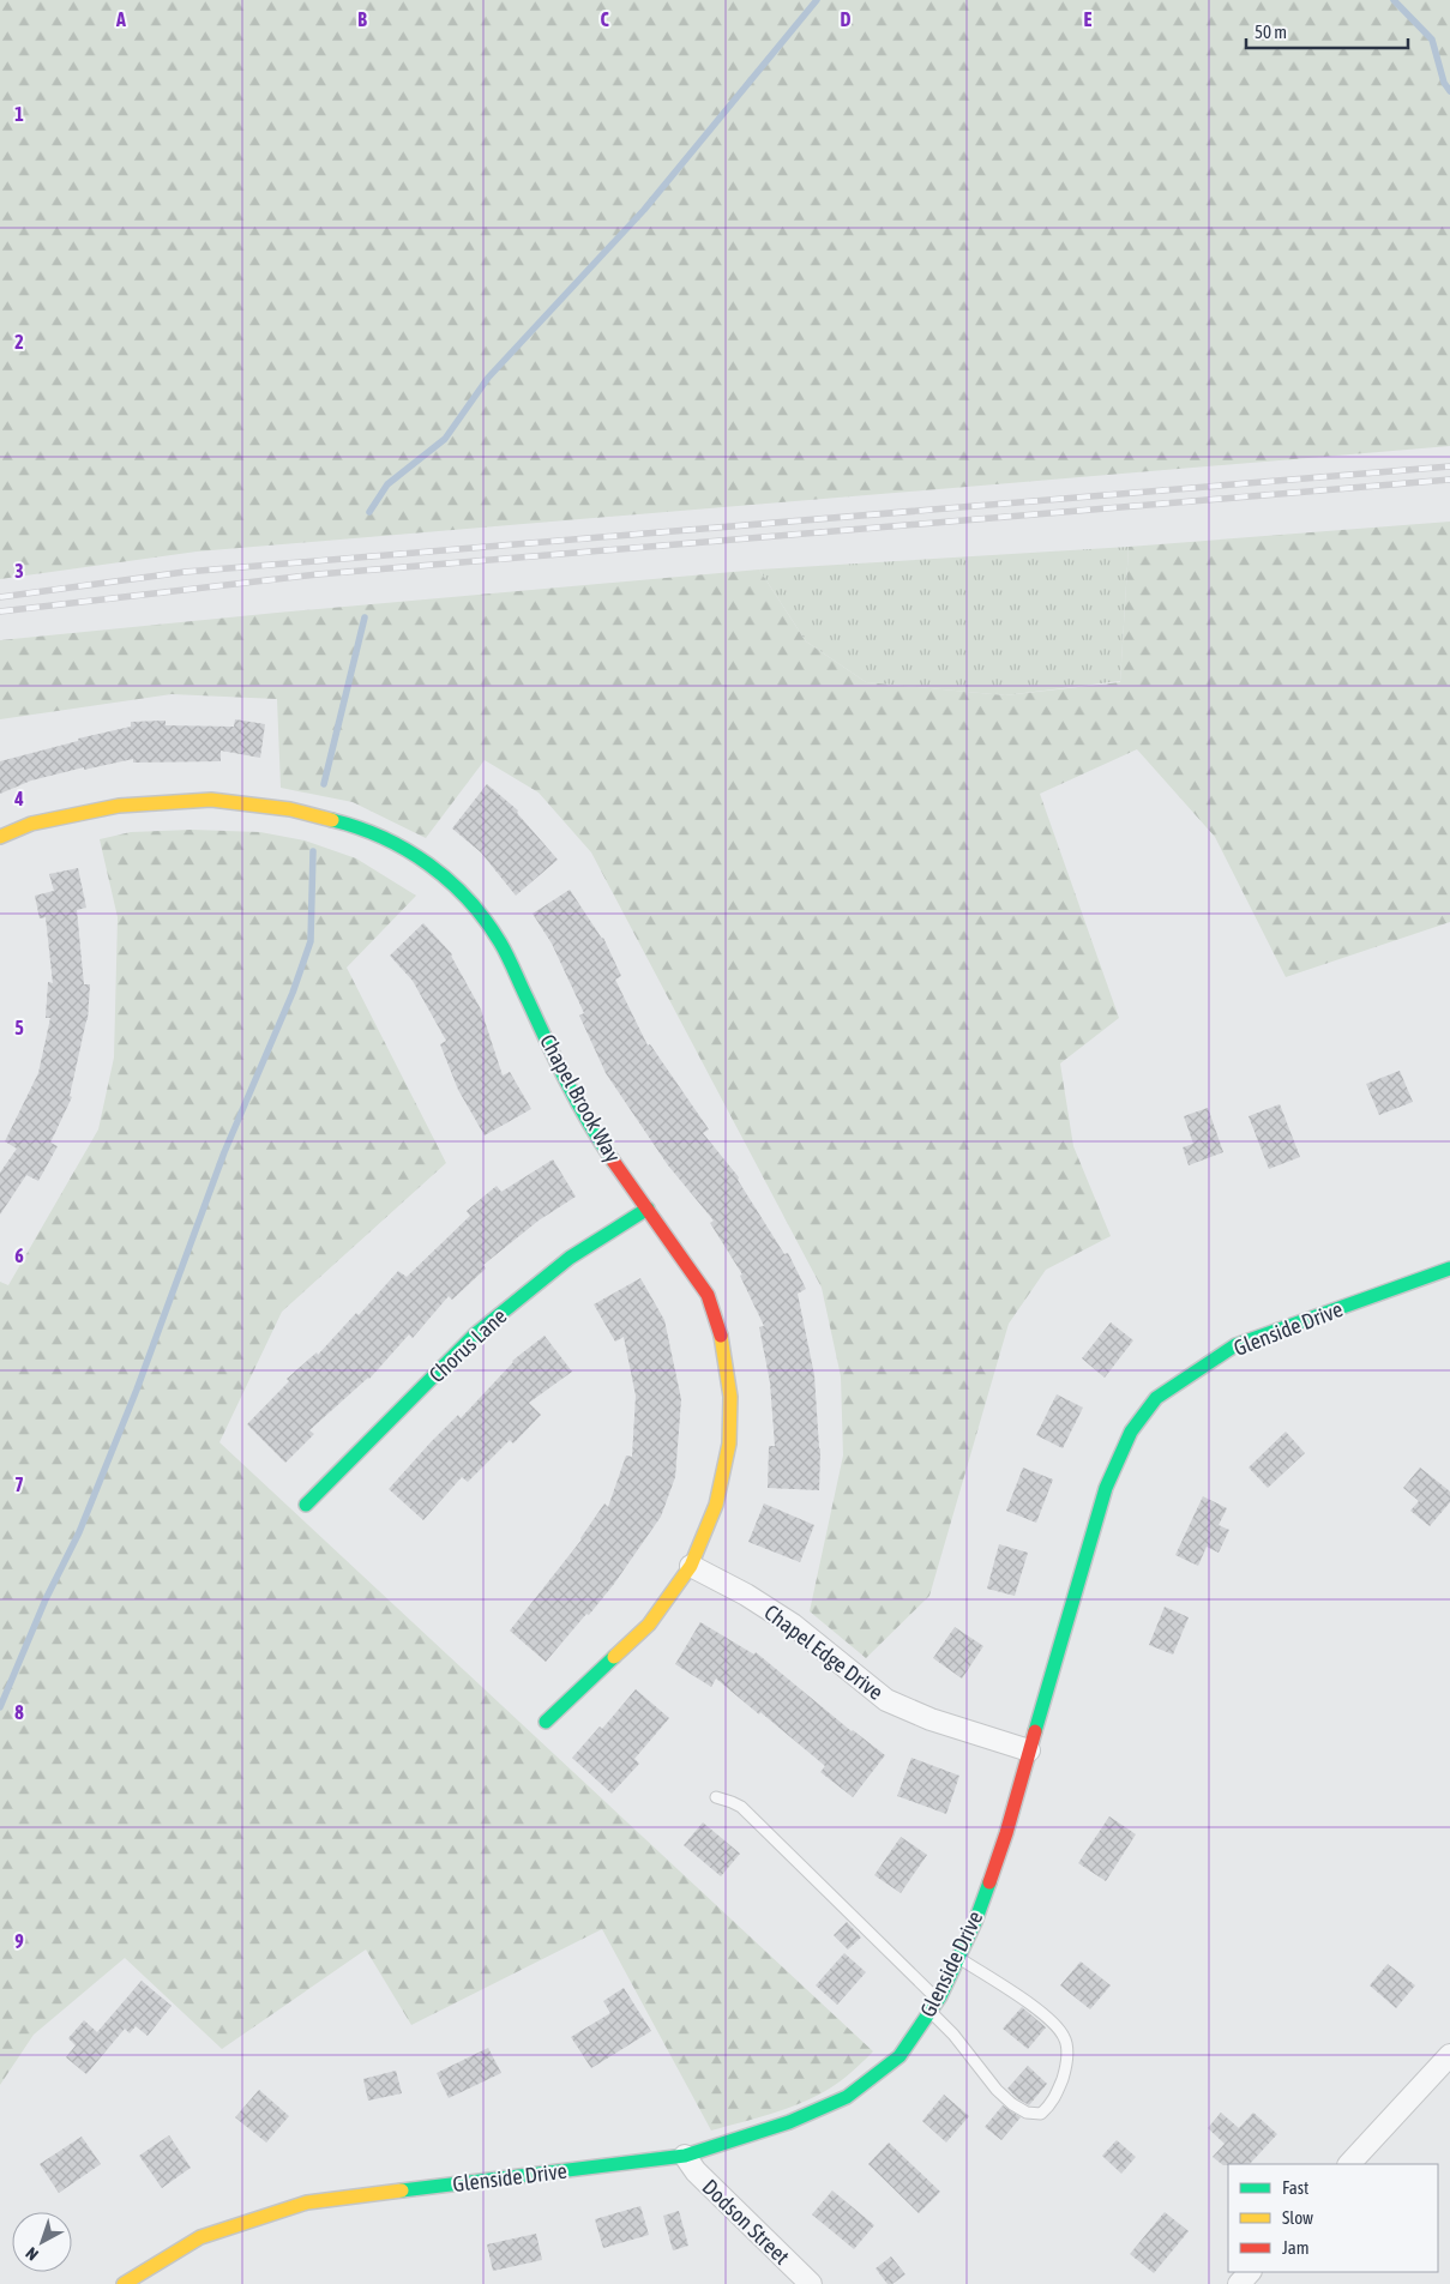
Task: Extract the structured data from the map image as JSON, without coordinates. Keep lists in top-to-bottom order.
{
  "streets": {
    "street": [
      "Chapel Brook Way",
      "Glenside Drive",
      "Chorus Lane",
      "Chapel Edge Drive",
      "Dodson Street"
    ]
  },
  "crossings": [
    ["Chapel Brook Way", "Chorus Lane"],
    ["Chapel Brook Way", "Chapel Edge Drive"],
    ["Glenside Drive", "Chapel Edge Drive"],
    ["Glenside Drive", "Dodson Street"]
  ],
  "legend": ["Fast", "Slow", "Jam"],
  "scale_bar": "50 m",
  "north": "bottom left",
  "grid": {
    "columns": [
      "A",
      "B",
      "C",
      "D",
      "E"
    ],
    "rows": [
      "1",
      "2",
      "3",
      "4",
      "5",
      "6",
      "7",
      "8",
      "9"
    ]
  }
}
